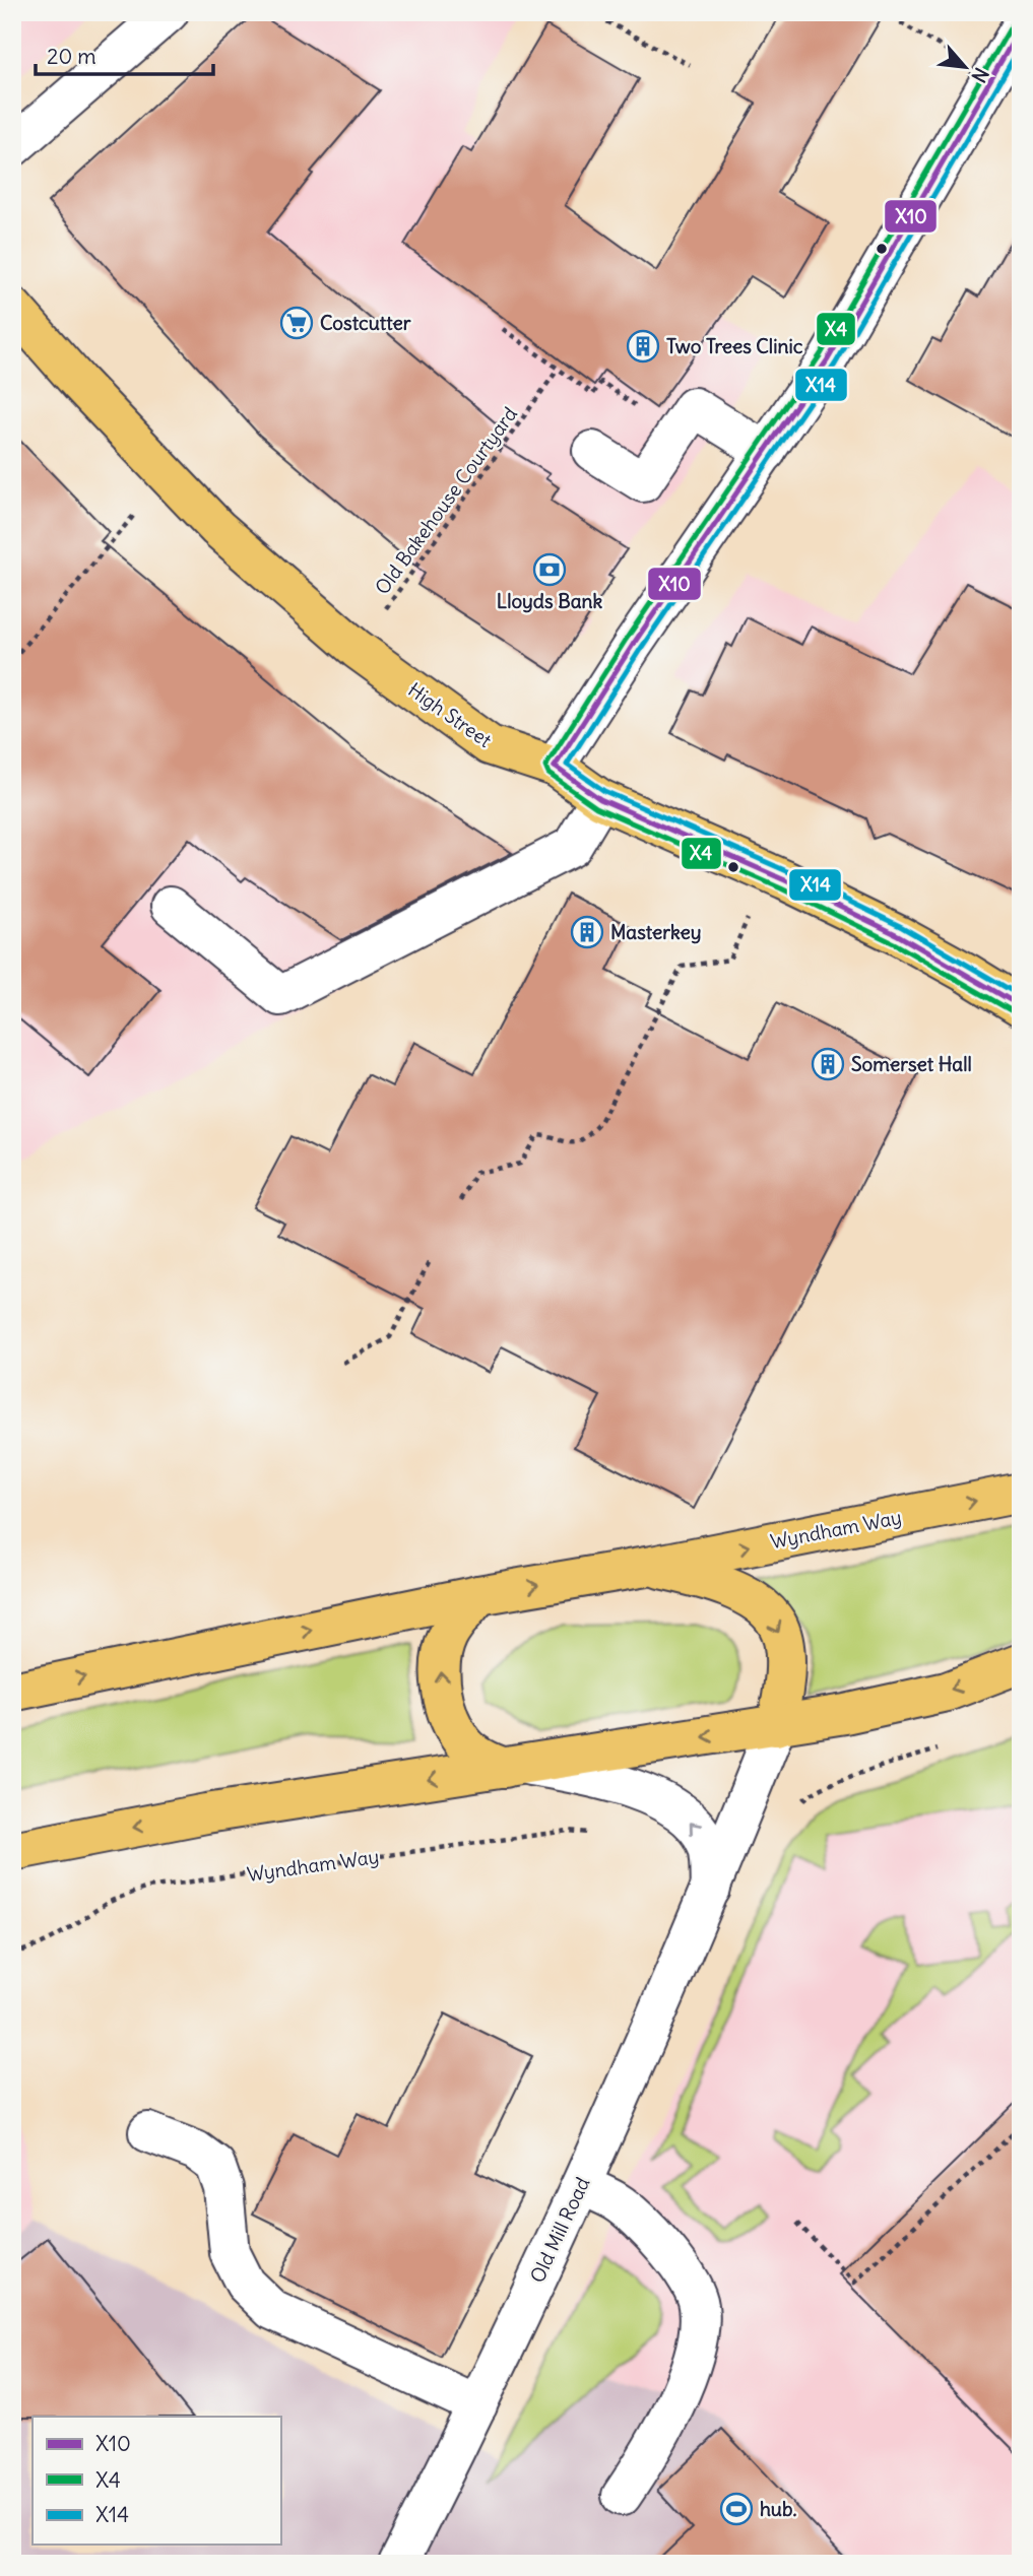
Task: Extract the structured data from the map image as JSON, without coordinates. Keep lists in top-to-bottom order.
{
  "streets": {
    "main road": ["High Street", "Wyndham Way"],
    "street": ["Old Mill Road"],
    "path": ["Old Bakehouse Courtyard"]
  },
  "crossings": [
    ["Old Bakehouse Courtyard", "High Street"],
    ["Wyndham Way", "Old Mill Road"]
  ],
  "places": {
    "supermarket": ["Costcutter"],
    "building": ["Two Trees Clinic", "Masterkey", "Somerset Hall"],
    "bank": ["Lloyds Bank"],
    "sports": ["hub."]
  },
  "lines": ["transit line X4", "transit line X10", "transit line X14"],
  "legend": ["X10", "X4", "X14"],
  "scale_bar": "20 m",
  "north": "bottom right"
}
